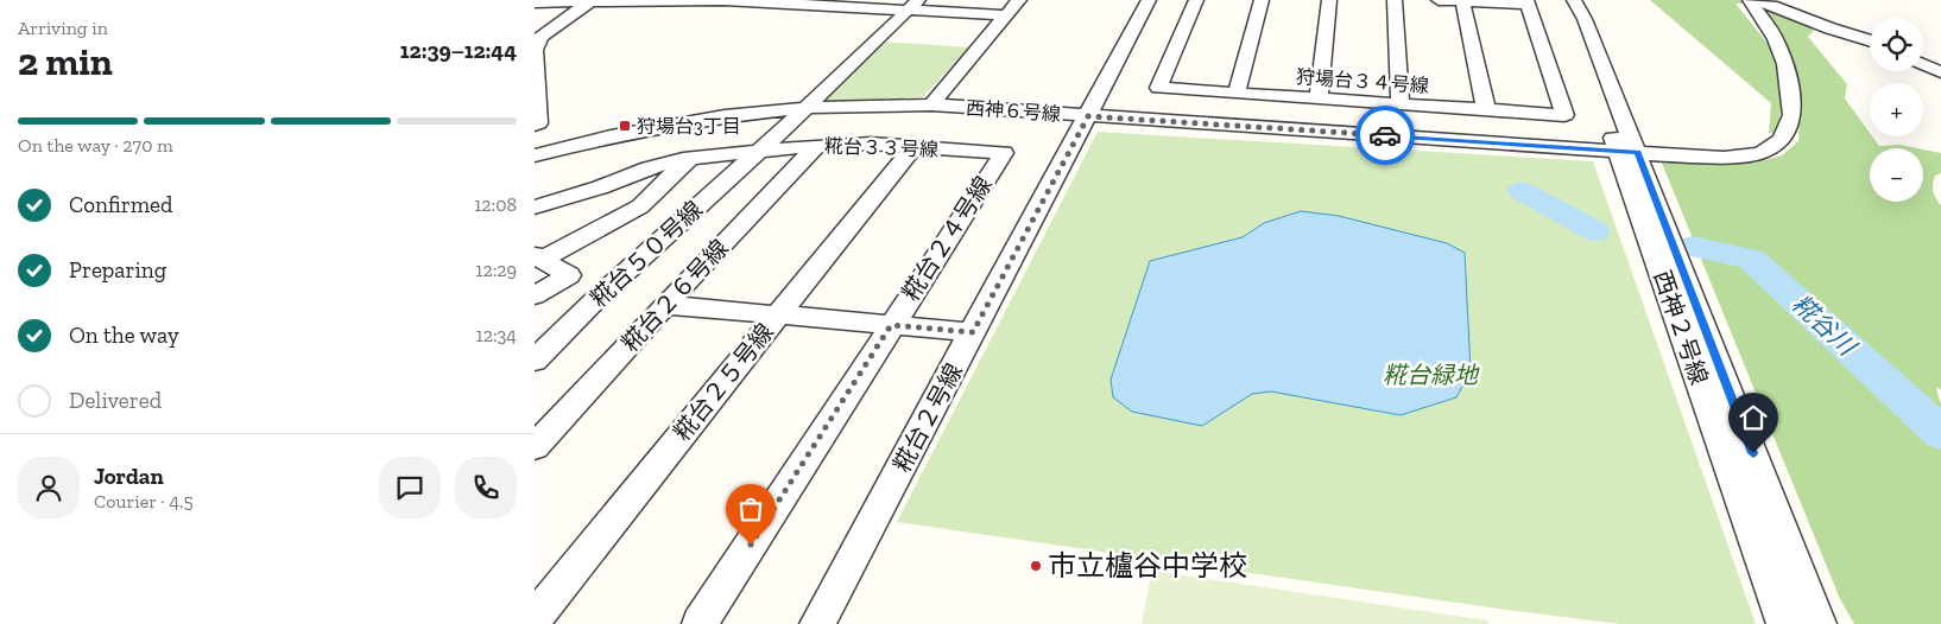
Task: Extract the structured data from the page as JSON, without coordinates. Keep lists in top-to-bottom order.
{
  "streets": {
    "street": [
      "狩場台３４号線",
      "西神６号線",
      "糀台３３号線",
      "糀台２４号線",
      "糀台５０号線",
      "糀台２６号線",
      "西神２号線",
      "糀台２５号線",
      "糀台２号線"
    ]
  },
  "crossings": [
    ["西神６号線", "糀台５０号線"],
    ["西神６号線", "西神２号線"],
    ["西神６号線", "糀台２号線"],
    ["糀台３３号線", "糀台２４号線"],
    ["糀台３３号線", "糀台５０号線"],
    ["糀台３３号線", "糀台２６号線"],
    ["糀台３３号線", "糀台２５号線"]
  ],
  "water": ["糀谷川"],
  "parks": ["糀台緑地"],
  "places": {
    "transit": ["狩場台3丁目"],
    "other": ["市立櫨谷中学校"]
  },
  "page": {
    "heading": ["2 min", "Arriving in", "12:39–12:44"],
    "panel": ["Jordan", "Courier · 4.5"],
    "map_buttons": ["+", "−"],
    "bar": "On the way · 270 m",
    "list": [
      ["Confirmed", "12:08"],
      ["Preparing", "12:29"],
      ["On the way", "12:34"],
      "Delivered"
    ]
  }
}
